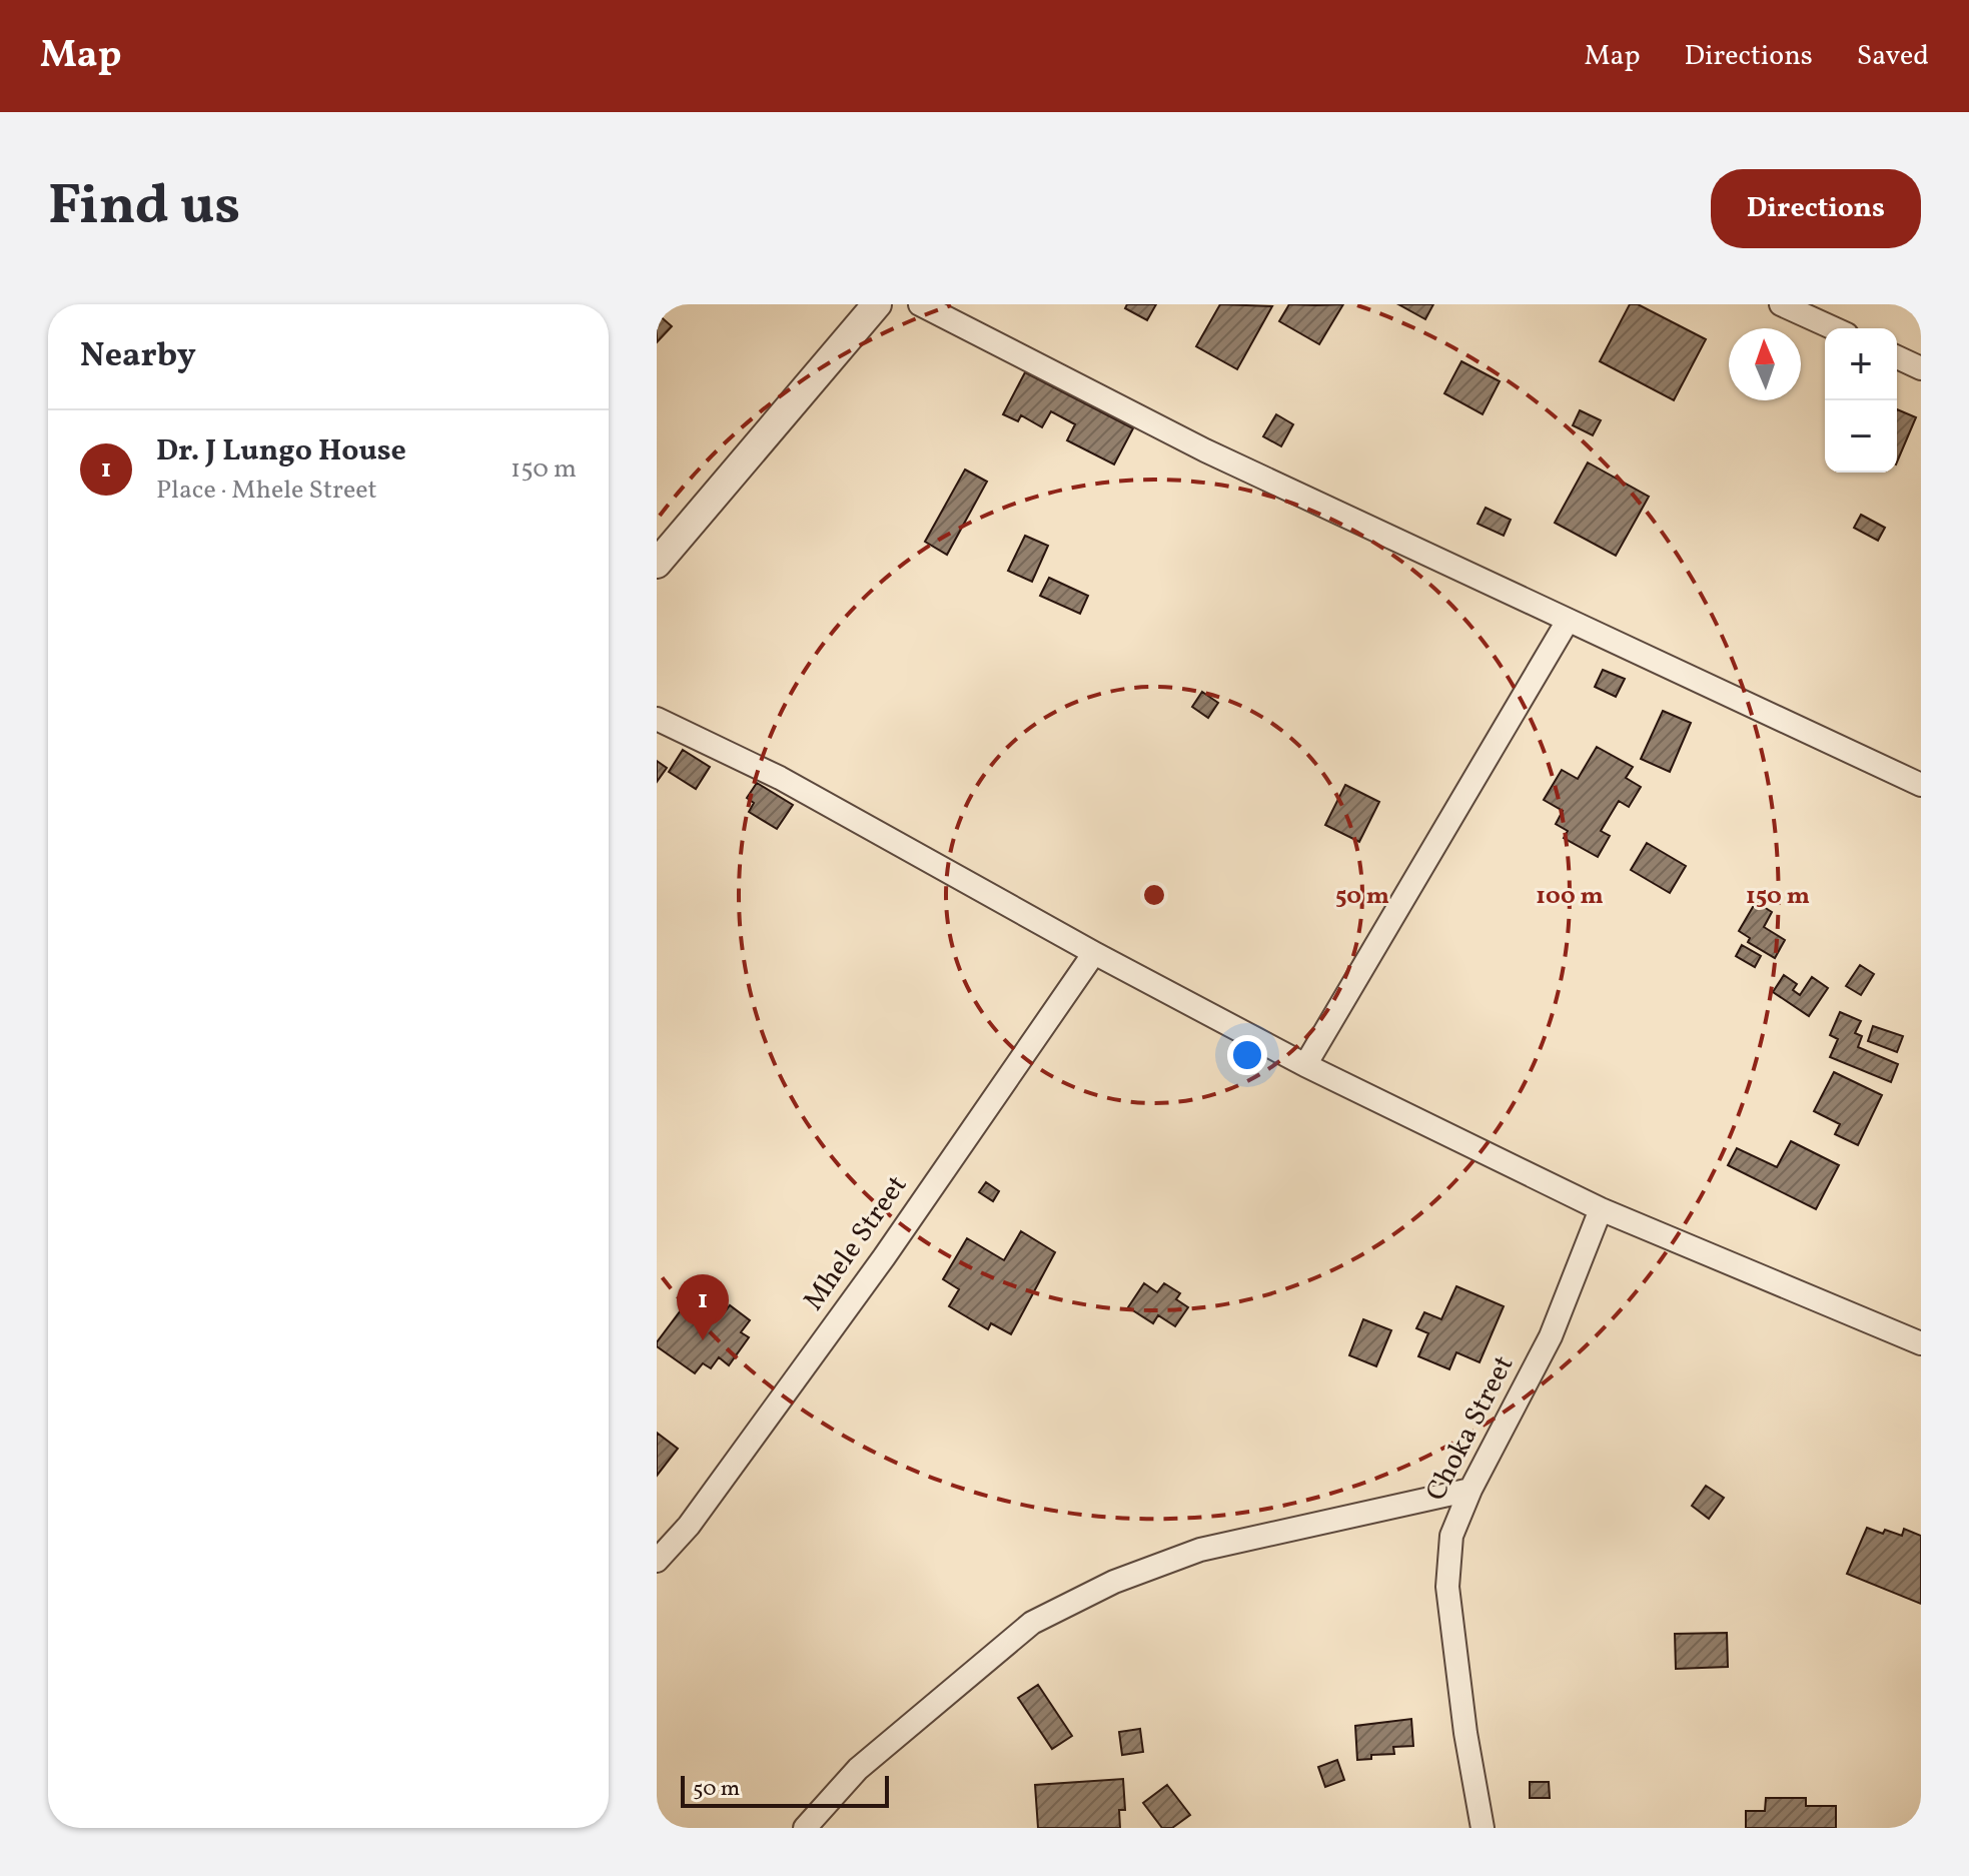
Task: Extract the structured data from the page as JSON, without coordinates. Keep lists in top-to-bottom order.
{
  "streets": {
    "street": ["Mhele Street", "Choka Street"]
  },
  "scale_bar": "50 m",
  "north": "top",
  "page": {
    "header": "Map",
    "nav": ["Map", "Directions", "Saved"],
    "title": "Find us",
    "buttons": "Directions",
    "heading": "Nearby",
    "map_buttons": ["+", "−"],
    "list": [
      {
        "mark": "1",
        "name": "Dr. J Lungo House",
        "note": "Place · Mhele Street",
        "value": "150 m"
      }
    ],
    "pins": "1",
    "scale": "50 m"
  },
  "rings": ["50 m", "100 m", "150 m"]
}
